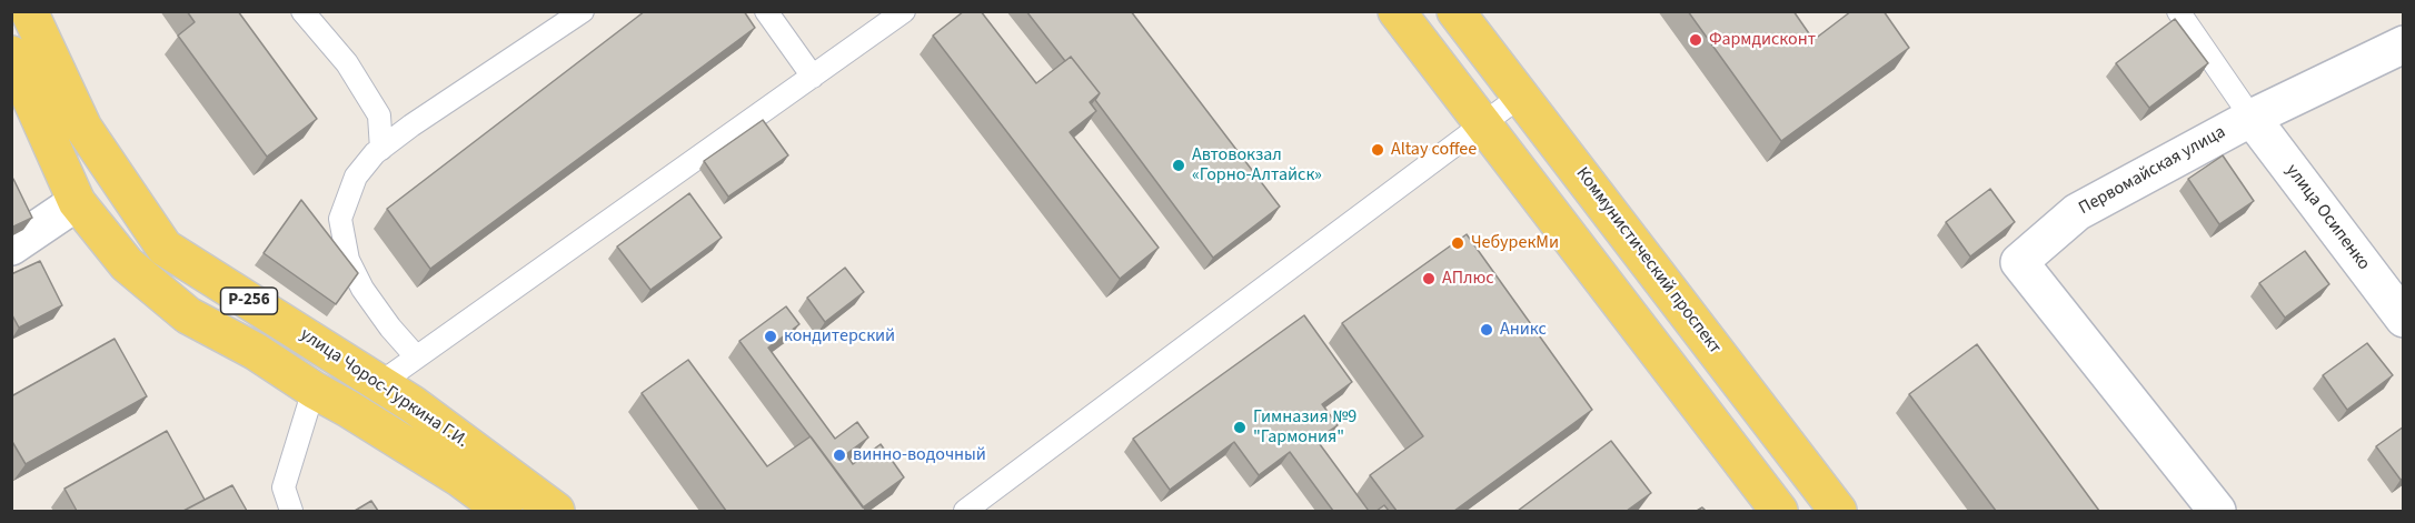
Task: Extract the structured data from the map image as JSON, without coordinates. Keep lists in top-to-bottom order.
{
  "streets": {
    "main road": ["Коммунистический проспект", "Р-256", "улица Чорос-Гуркина Г.И."],
    "street": ["Первомайская улица", "улица Осипенко"]
  },
  "crossings": [
    ["Первомайская улица", "улица Осипенко"]
  ],
  "places": [
    "Фармдисконт",
    "Altay coffee",
    "Автовокзал «Горно-Алтайск»",
    "ЧебурекМи",
    "АПлюс",
    "Аникс",
    "кондитерский",
    "Гимназия №9 \"Гармония\"",
    "винно-водочный"
  ]
}
